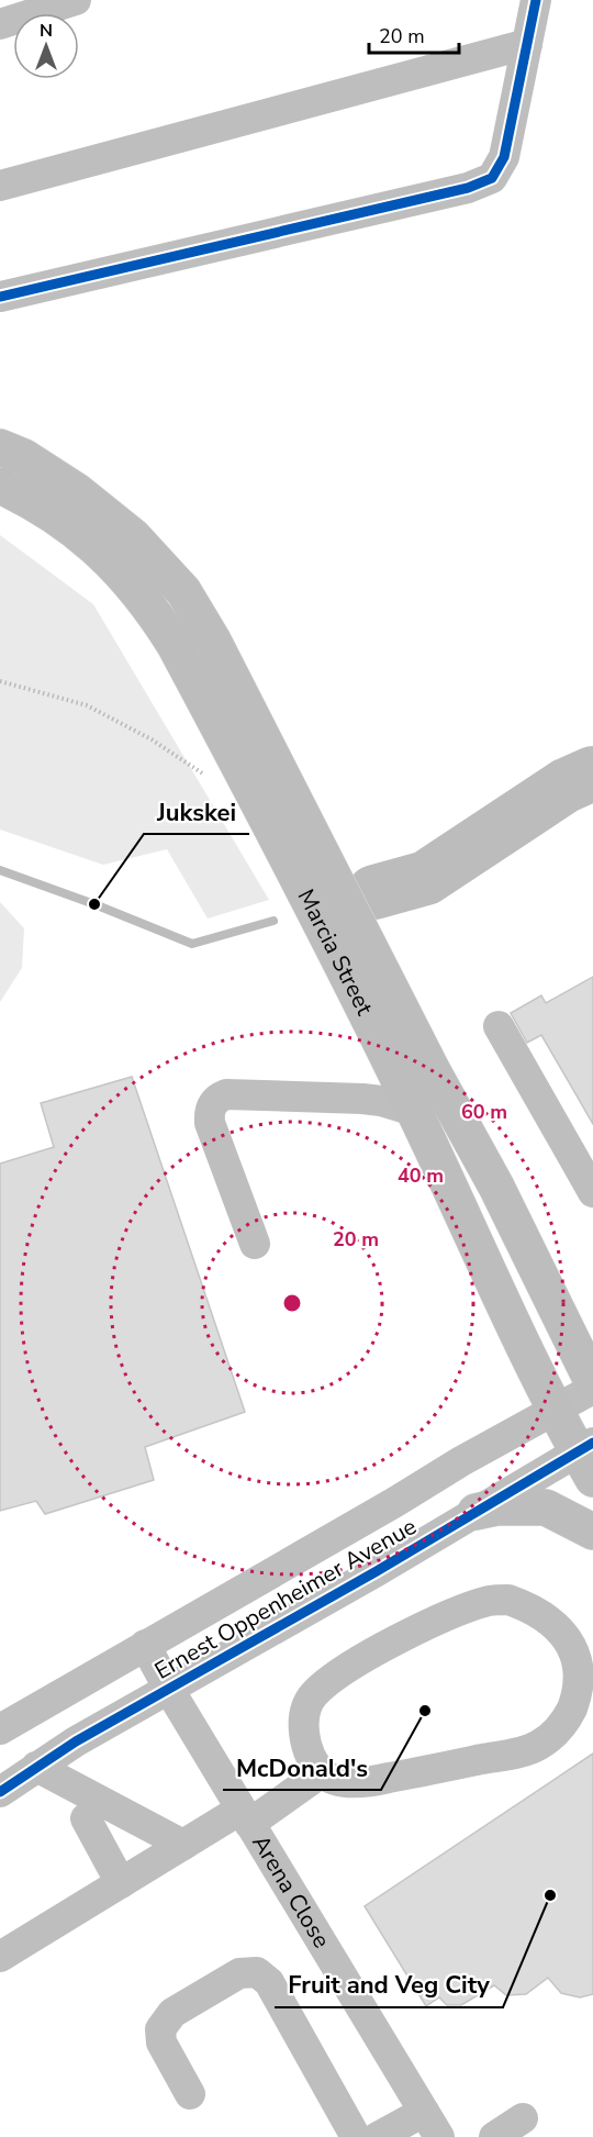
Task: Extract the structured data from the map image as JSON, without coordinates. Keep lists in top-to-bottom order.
{
  "streets": {
    "main road": ["Marcia Street"],
    "street": ["Ernest Oppenheimer Avenue", "Arena Close"]
  },
  "crossings": [
    ["Marcia Street", "Ernest Oppenheimer Avenue"],
    ["Ernest Oppenheimer Avenue", "Arena Close"]
  ],
  "places": ["Jukskei", "McDonald's", "Fruit and Veg City"],
  "scale_bar": "20 m",
  "north": "top",
  "rings": ["60 m", "40 m", "20 m"]
}
